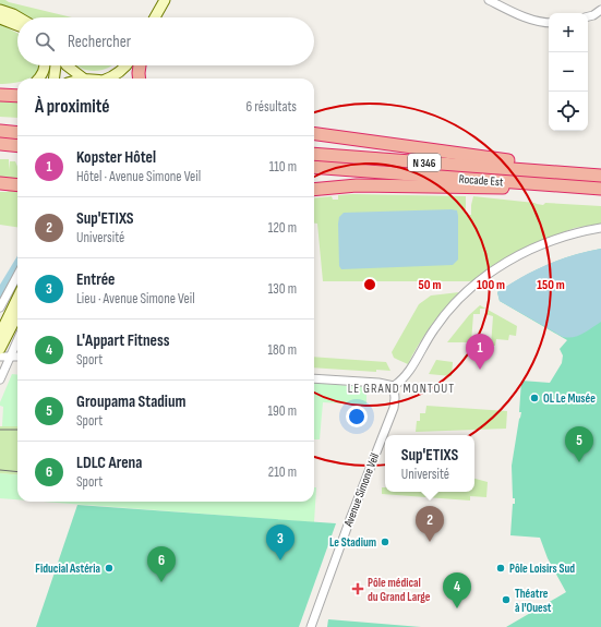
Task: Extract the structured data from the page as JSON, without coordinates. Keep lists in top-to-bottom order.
{
  "streets": {
    "highway": ["N 346", "Rocade Est"],
    "street": ["Avenue Simone Veil"]
  },
  "districts": ["LE GRAND MONTOUT"],
  "places": {
    "other": [
      "OL Le Musée",
      "Le Stadium",
      "Fiducial Astéria",
      "Pôle Loisirs Sud",
      "Théatre à l'Ouest"
    ],
    "health": ["Pôle médical du Grand Large"]
  },
  "page": {
    "map_buttons": ["+", "−"],
    "search": "Rechercher",
    "heading": ["À proximité", "6 résultats"],
    "list": [
      {
        "mark": "1",
        "name": "Kopster Hôtel",
        "note": "Hôtel · Avenue Simone Veil",
        "value": "110 m"
      },
      {
        "mark": "2",
        "name": "Sup'ETIXS",
        "note": "Université",
        "value": "120 m"
      },
      {
        "mark": "3",
        "name": "Entrée",
        "note": "Lieu · Avenue Simone Veil",
        "value": "130 m"
      },
      {
        "mark": "4",
        "name": "L'Appart Fitness",
        "note": "Sport",
        "value": "180 m"
      },
      {
        "mark": "5",
        "name": "Groupama Stadium",
        "note": "Sport",
        "value": "190 m"
      },
      {
        "mark": "6",
        "name": "LDLC Arena",
        "note": "Sport",
        "value": "210 m"
      }
    ],
    "pins": [
      "1",
      "5",
      "2",
      "3",
      "6",
      "4"
    ],
    "popup": ["Sup'ETIXS", "Université"]
  },
  "rings": ["50 m", "100 m", "150 m"]
}
